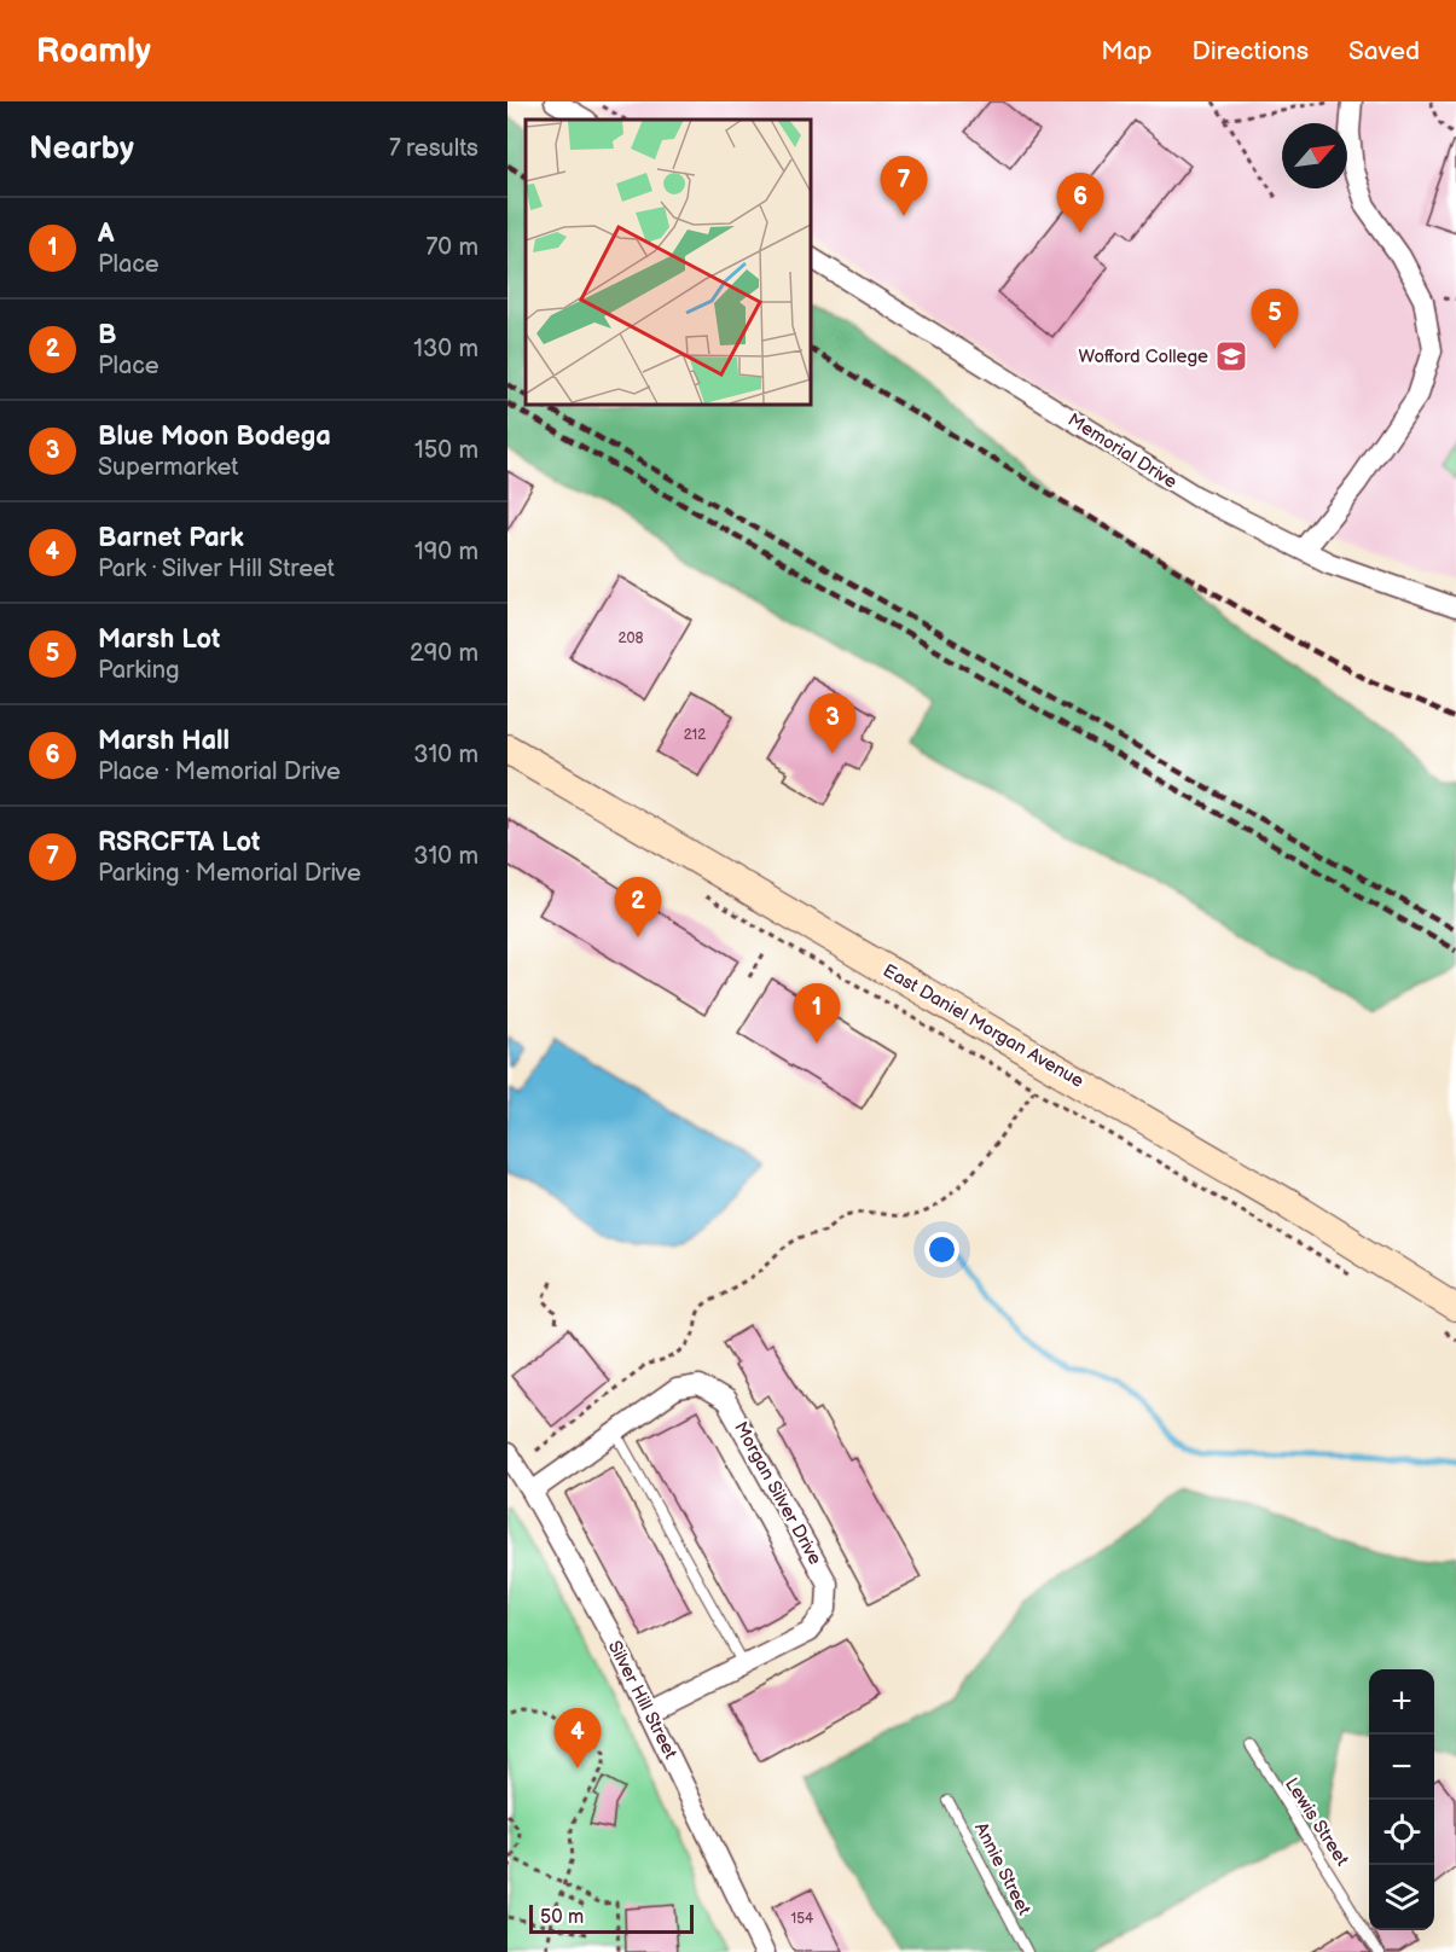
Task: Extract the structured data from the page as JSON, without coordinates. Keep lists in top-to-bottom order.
{
  "streets": {
    "main road": ["East Daniel Morgan Avenue"],
    "street": ["Memorial Drive", "Morgan Silver Drive", "Silver Hill Street"],
    "lane": ["Lewis Street", "Annie Street"]
  },
  "crossings": [
    ["Morgan Silver Drive", "Silver Hill Street"]
  ],
  "places": {
    "school or university": ["Wofford College"]
  },
  "house_numbers": ["208", "212", "154"],
  "scale_bar": "50 m",
  "north": "top right",
  "page": {
    "header": "Roamly",
    "nav": ["Map", "Directions", "Saved"],
    "heading": ["Nearby", "7 results"],
    "pins": [
      "7",
      "6",
      "5",
      "3",
      "2",
      "1",
      "4"
    ],
    "list": [
      {
        "mark": "1",
        "name": "A",
        "note": "Place",
        "value": "70 m"
      },
      {
        "mark": "2",
        "name": "B",
        "note": "Place",
        "value": "130 m"
      },
      {
        "mark": "3",
        "name": "Blue Moon Bodega",
        "note": "Supermarket",
        "value": "150 m"
      },
      {
        "mark": "4",
        "name": "Barnet Park",
        "note": "Park · Silver Hill Street",
        "value": "190 m"
      },
      {
        "mark": "5",
        "name": "Marsh Lot",
        "note": "Parking",
        "value": "290 m"
      },
      {
        "mark": "6",
        "name": "Marsh Hall",
        "note": "Place · Memorial Drive",
        "value": "310 m"
      },
      {
        "mark": "7",
        "name": "RSRCFTA Lot",
        "note": "Parking · Memorial Drive",
        "value": "310 m"
      }
    ],
    "map_buttons": ["+", "−"],
    "scale": "50 m"
  }
}
